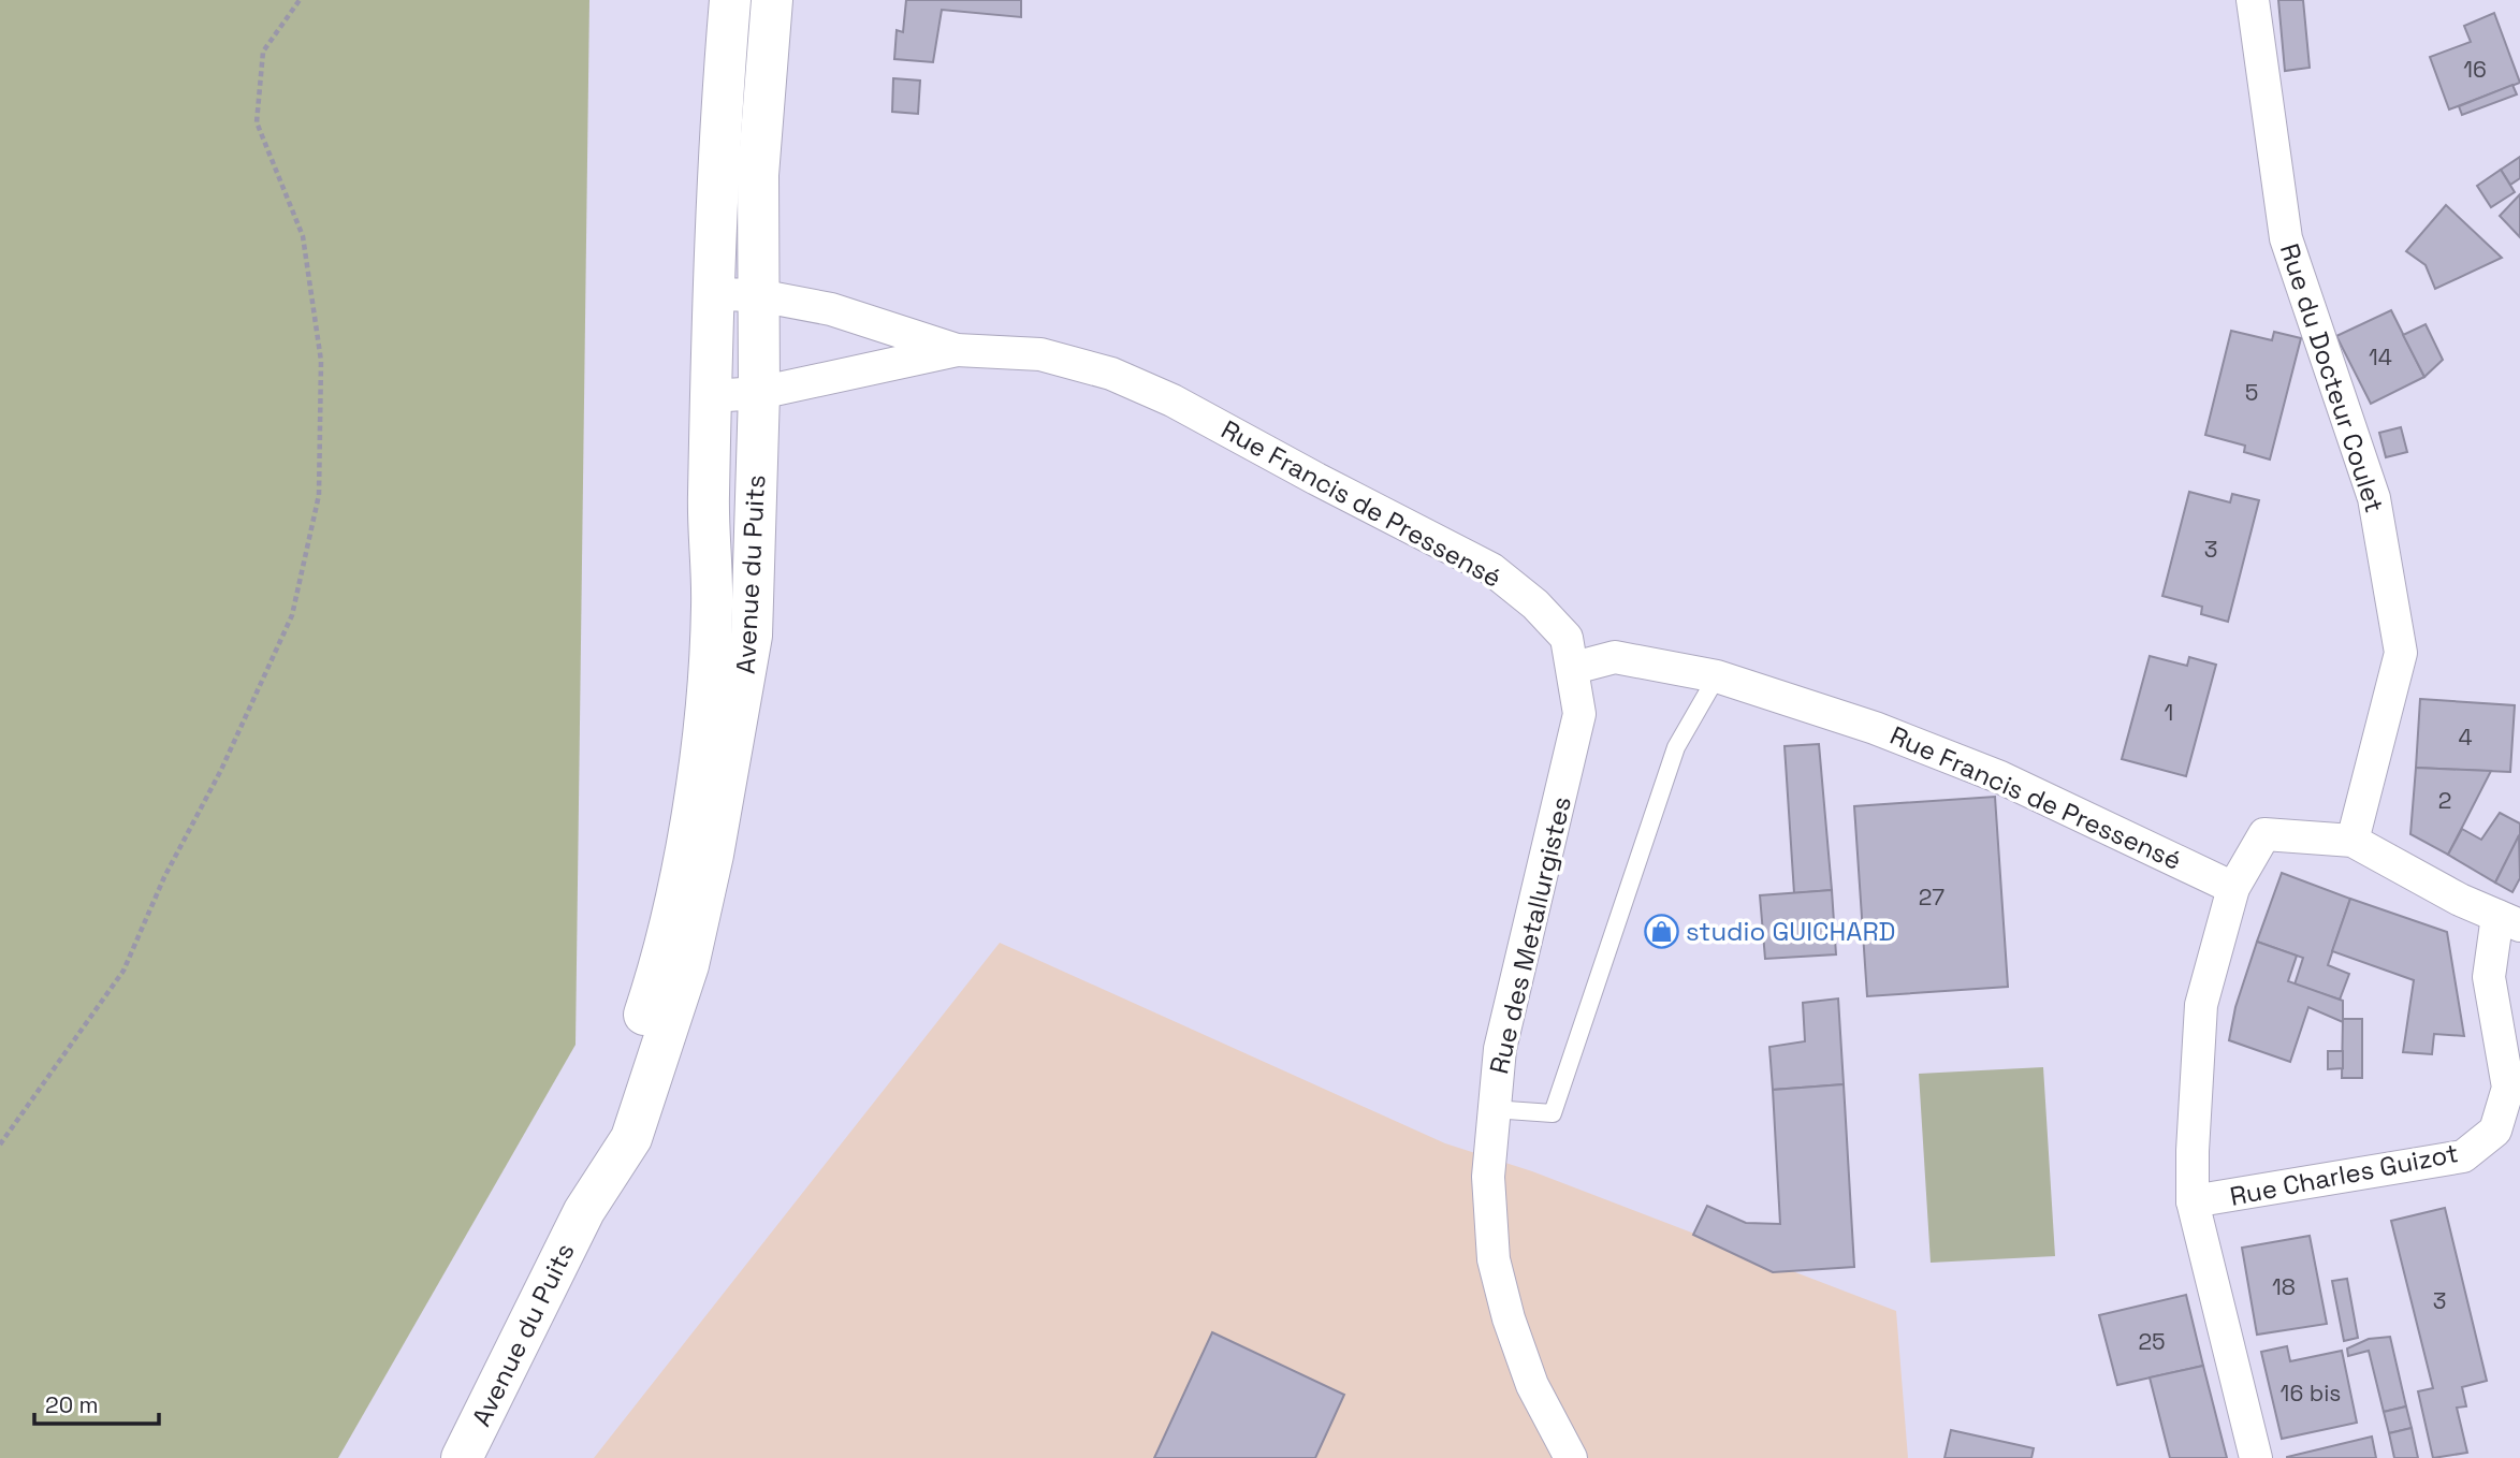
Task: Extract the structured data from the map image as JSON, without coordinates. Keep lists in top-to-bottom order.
{
  "streets": {
    "main road": ["Avenue du Puits"],
    "street": [
      "Rue du Docteur Coulet",
      "Rue Francis de Pressensé",
      "Rue des Metallurgistes",
      "Rue Charles Guizot"
    ]
  },
  "crossings": [
    ["Rue Francis de Pressensé", "Rue des Metallurgistes"]
  ],
  "places": {
    "shop": ["studio GUICHARD"]
  },
  "house_numbers": [
    "16",
    "14",
    "5",
    "3",
    "1",
    "4",
    "2",
    "27",
    "18",
    "3",
    "25",
    "16 bis"
  ],
  "scale_bar": "20 m"
}
